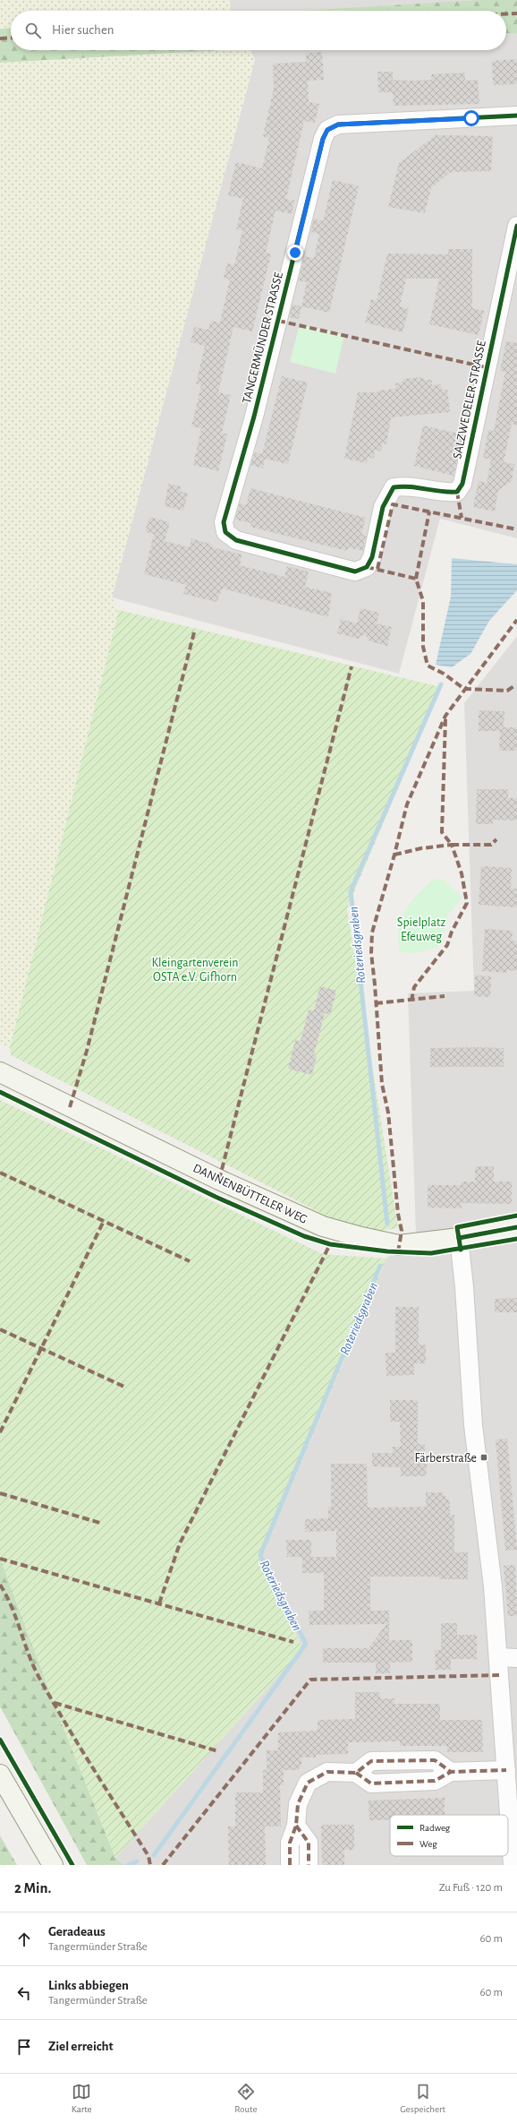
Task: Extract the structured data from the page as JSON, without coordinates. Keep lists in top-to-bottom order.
{
  "streets": {
    "street": ["TANGERMÜNDER STRASSE", "SALZWEDELER STRASSE", "DANNENBÜTTELER WEG"]
  },
  "crossings": [
    ["TANGERMÜNDER STRASSE", "SALZWEDELER STRASSE"]
  ],
  "water": ["Roteriedsgraben"],
  "parks": ["Spielplatz Efeuweg", "Kleingartenverein OSTA e.V. Gifhorn"],
  "places": {
    "transit": ["Färberstraße"]
  },
  "legend": ["Radweg", "Weg"],
  "page": {
    "search": "Hier suchen",
    "heading": ["2 Min.", "Zu Fuß · 120 m"],
    "list": [
      ["Geradeaus", "Tangermünder Straße", "60 m"],
      ["Links abbiegen", "Tangermünder Straße", "60 m"],
      "Ziel erreicht"
    ],
    "nav": ["Karte", "Route", "Gespeichert"]
  }
}
